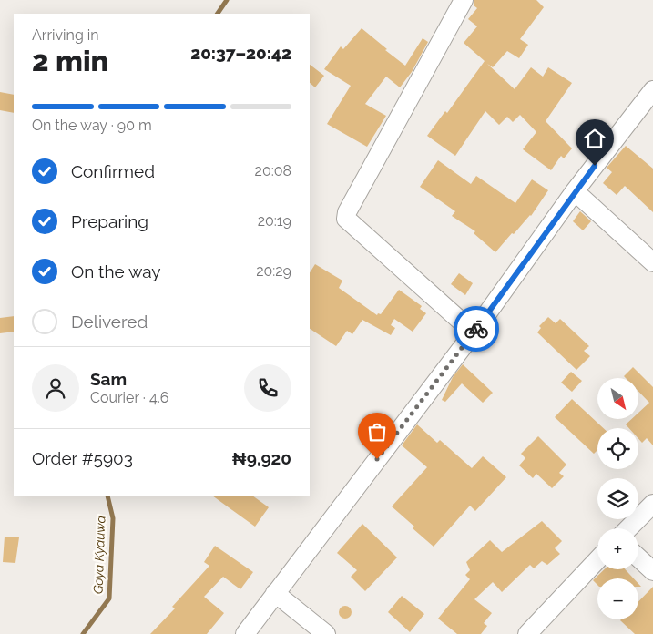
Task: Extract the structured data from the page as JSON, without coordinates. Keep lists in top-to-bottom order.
{
  "water": ["Goya Kyauwa"],
  "north": "bottom right",
  "page": {
    "heading": ["2 min", "Arriving in", "20:37–20:42"],
    "panel": [
      "Sam",
      "Courier · 4.6",
      "Order #5903",
      "₦9,920"
    ],
    "bar": "On the way · 90 m",
    "list": [
      ["Confirmed", "20:08"],
      ["Preparing", "20:19"],
      ["On the way", "20:29"],
      "Delivered"
    ],
    "map_buttons": ["+", "−"]
  }
}
